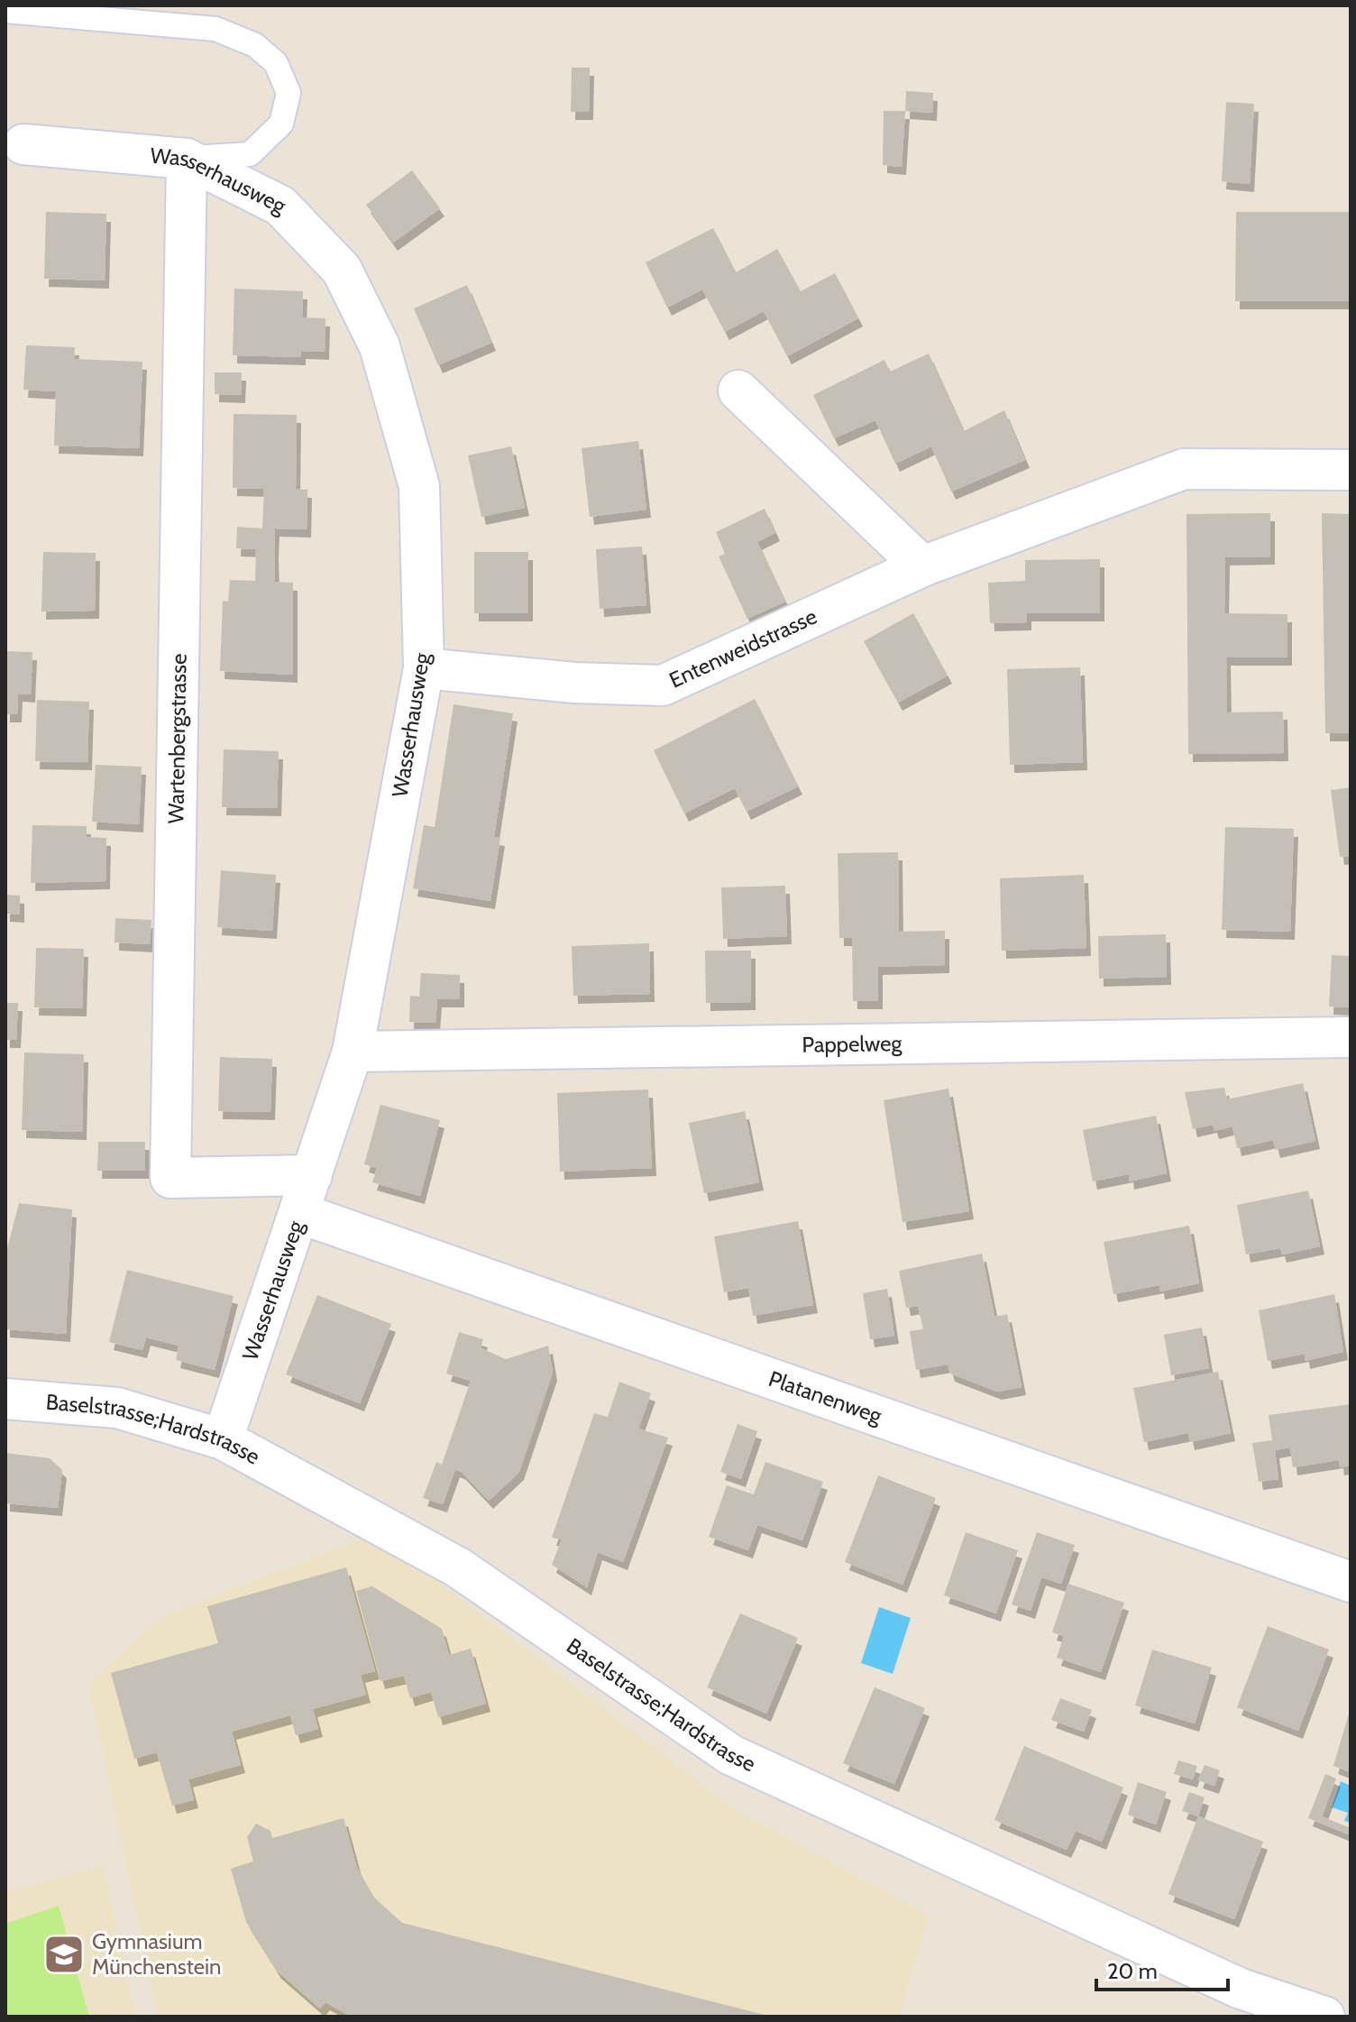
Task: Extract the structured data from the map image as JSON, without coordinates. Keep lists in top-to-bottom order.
{
  "streets": {
    "street": [
      "Wasserhausweg",
      "Entenweidstrasse",
      "Wartenbergstrasse",
      "Pappelweg",
      "Platanenweg",
      "Baselstrasse;Hardstrasse"
    ]
  },
  "crossings": [
    ["Wasserhausweg", "Entenweidstrasse"],
    ["Wasserhausweg", "Wartenbergstrasse"],
    ["Wasserhausweg", "Pappelweg"],
    ["Wasserhausweg", "Platanenweg"],
    ["Wasserhausweg", "Baselstrasse;Hardstrasse"]
  ],
  "places": {
    "school or university": ["Gymnasium Münchenstein"]
  },
  "scale_bar": "20 m"
}
